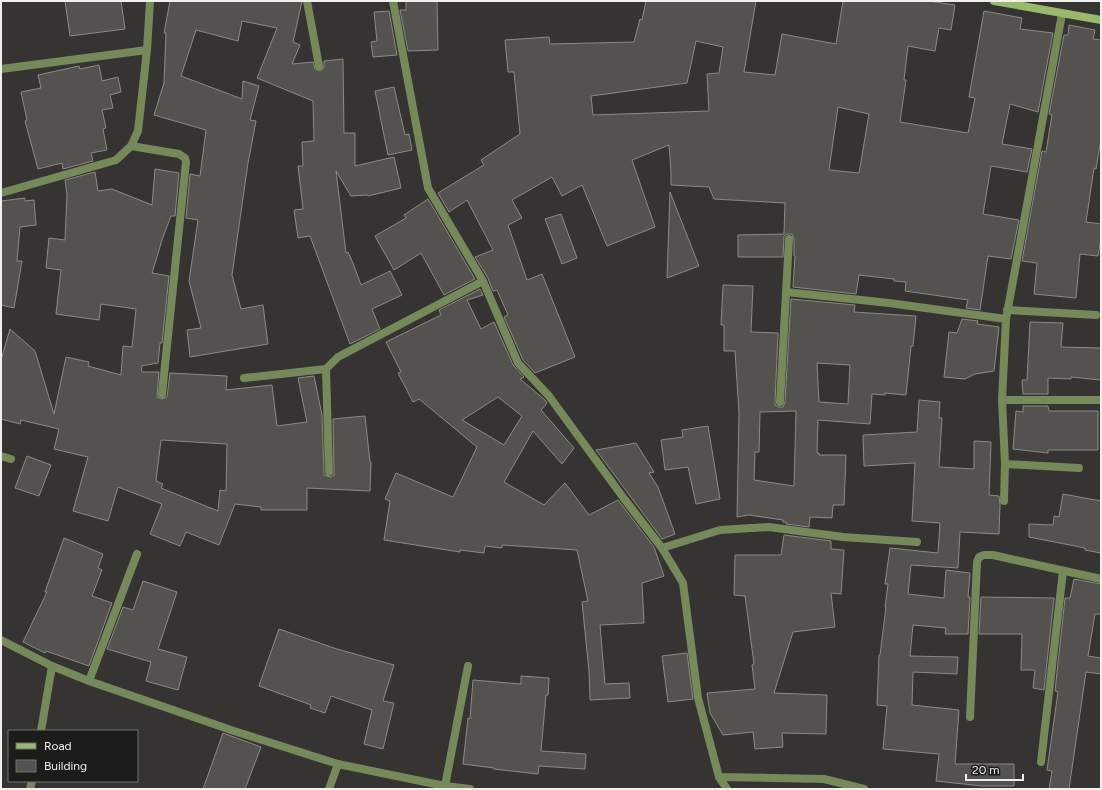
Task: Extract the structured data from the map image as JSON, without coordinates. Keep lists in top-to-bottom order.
{
  "legend": ["Road", "Building"],
  "scale_bar": "20 m"
}
